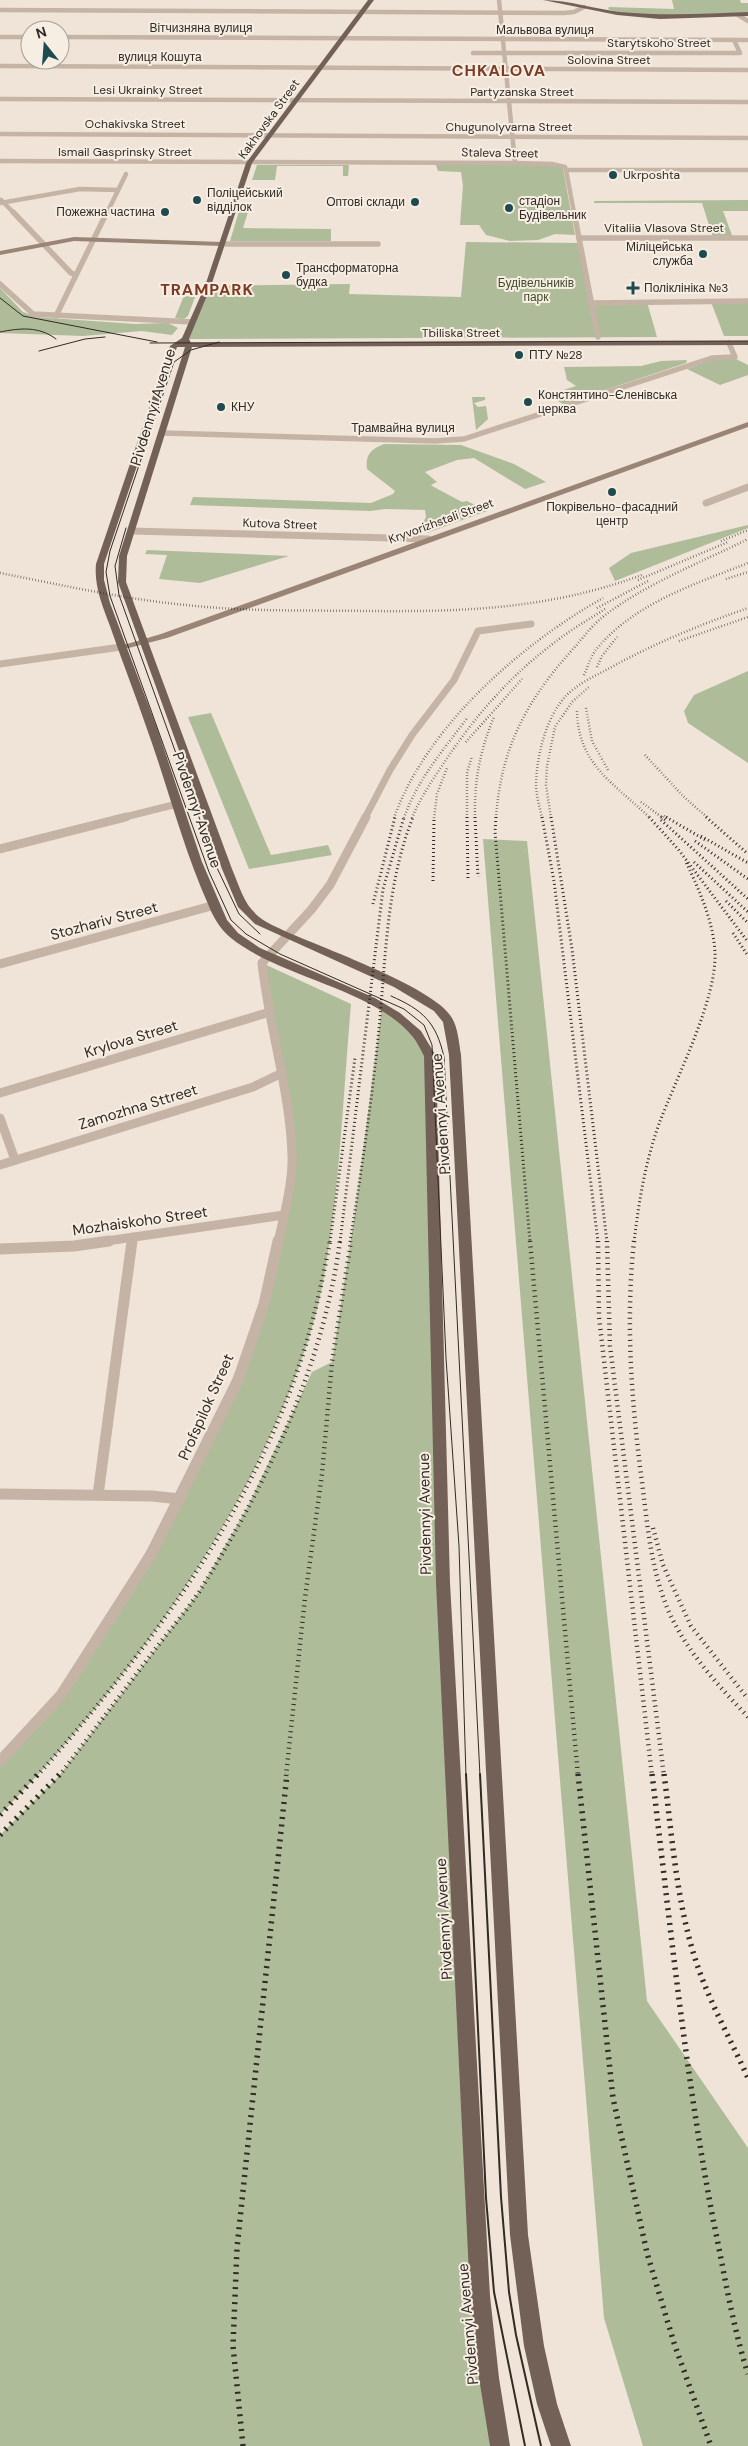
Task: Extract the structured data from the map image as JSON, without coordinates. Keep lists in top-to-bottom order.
{
  "streets": {
    "main road": [
      "Kakhovska Street",
      "Tbiliska Street",
      "Pivdennyi Avenue",
      "Kryvorizhstali Street"
    ],
    "street": [
      "Вітчизняна вулиця",
      "Мальвова вулиця",
      "Starytskoho Street",
      "вулиця Кошута",
      "Solovina Street",
      "Lesi Ukrainky Street",
      "Partyzanska Street",
      "Ochakivska Street",
      "Chugunolyvarna Street",
      "Ismail Gasprinsky Street",
      "Staleva Street",
      "Vitaliia Vlasova Street",
      "Трамвайна вулиця",
      "Kutova Street",
      "Stozhariv Street",
      "Krylova Street",
      "Zamozhna Sttreet",
      "Mozhaiskoho Street",
      "Profspilok Street"
    ]
  },
  "crossings": [
    ["Вітчизняна вулиця", "Мальвова вулиця"],
    ["Вітчизняна вулиця", "Kakhovska Street"],
    ["Мальвова вулиця", "Starytskoho Street"],
    ["Мальвова вулиця", "Kakhovska Street"],
    ["вулиця Кошута", "Solovina Street"],
    ["вулиця Кошута", "Kakhovska Street"],
    ["Solovina Street", "Kakhovska Street"],
    ["Lesi Ukrainky Street", "Partyzanska Street"],
    ["Lesi Ukrainky Street", "Kakhovska Street"],
    ["Partyzanska Street", "Kakhovska Street"],
    ["Kakhovska Street", "Ochakivska Street"],
    ["Kakhovska Street", "Chugunolyvarna Street"],
    ["Kakhovska Street", "Ismail Gasprinsky Street"],
    ["Kakhovska Street", "Staleva Street"],
    ["Kakhovska Street", "Tbiliska Street"],
    ["Kakhovska Street", "Pivdennyi Avenue"],
    ["Ochakivska Street", "Chugunolyvarna Street"],
    ["Ismail Gasprinsky Street", "Staleva Street"],
    ["Tbiliska Street", "Pivdennyi Avenue"],
    ["Tbiliska Street", "Трамвайна вулиця"],
    ["Pivdennyi Avenue", "Трамвайна вулиця"],
    ["Pivdennyi Avenue", "Kryvorizhstali Street"],
    ["Pivdennyi Avenue", "Kutova Street"],
    ["Pivdennyi Avenue", "Stozhariv Street"],
    ["Pivdennyi Avenue", "Profspilok Street"],
    ["Kryvorizhstali Street", "Kutova Street"],
    ["Krylova Street", "Profspilok Street"],
    ["Zamozhna Sttreet", "Profspilok Street"],
    ["Mozhaiskoho Street", "Profspilok Street"]
  ],
  "districts": ["CHKALOVA", "TRAMPARK"],
  "parks": ["Будівельників парк"],
  "places": {
    "other": [
      "Ukrposhta",
      "Поліцейський відділок",
      "Оптові склади",
      "стадіон Будівельник",
      "Пожежна частина",
      "Міліцейська служба",
      "Трансформаторна будка",
      "ПТУ №28",
      "Констянтино-Єленівська церква",
      "КНУ",
      "Покрівельно-фасадний центр"
    ],
    "health": ["Поліклініка №3"]
  },
  "north": "top"
}
